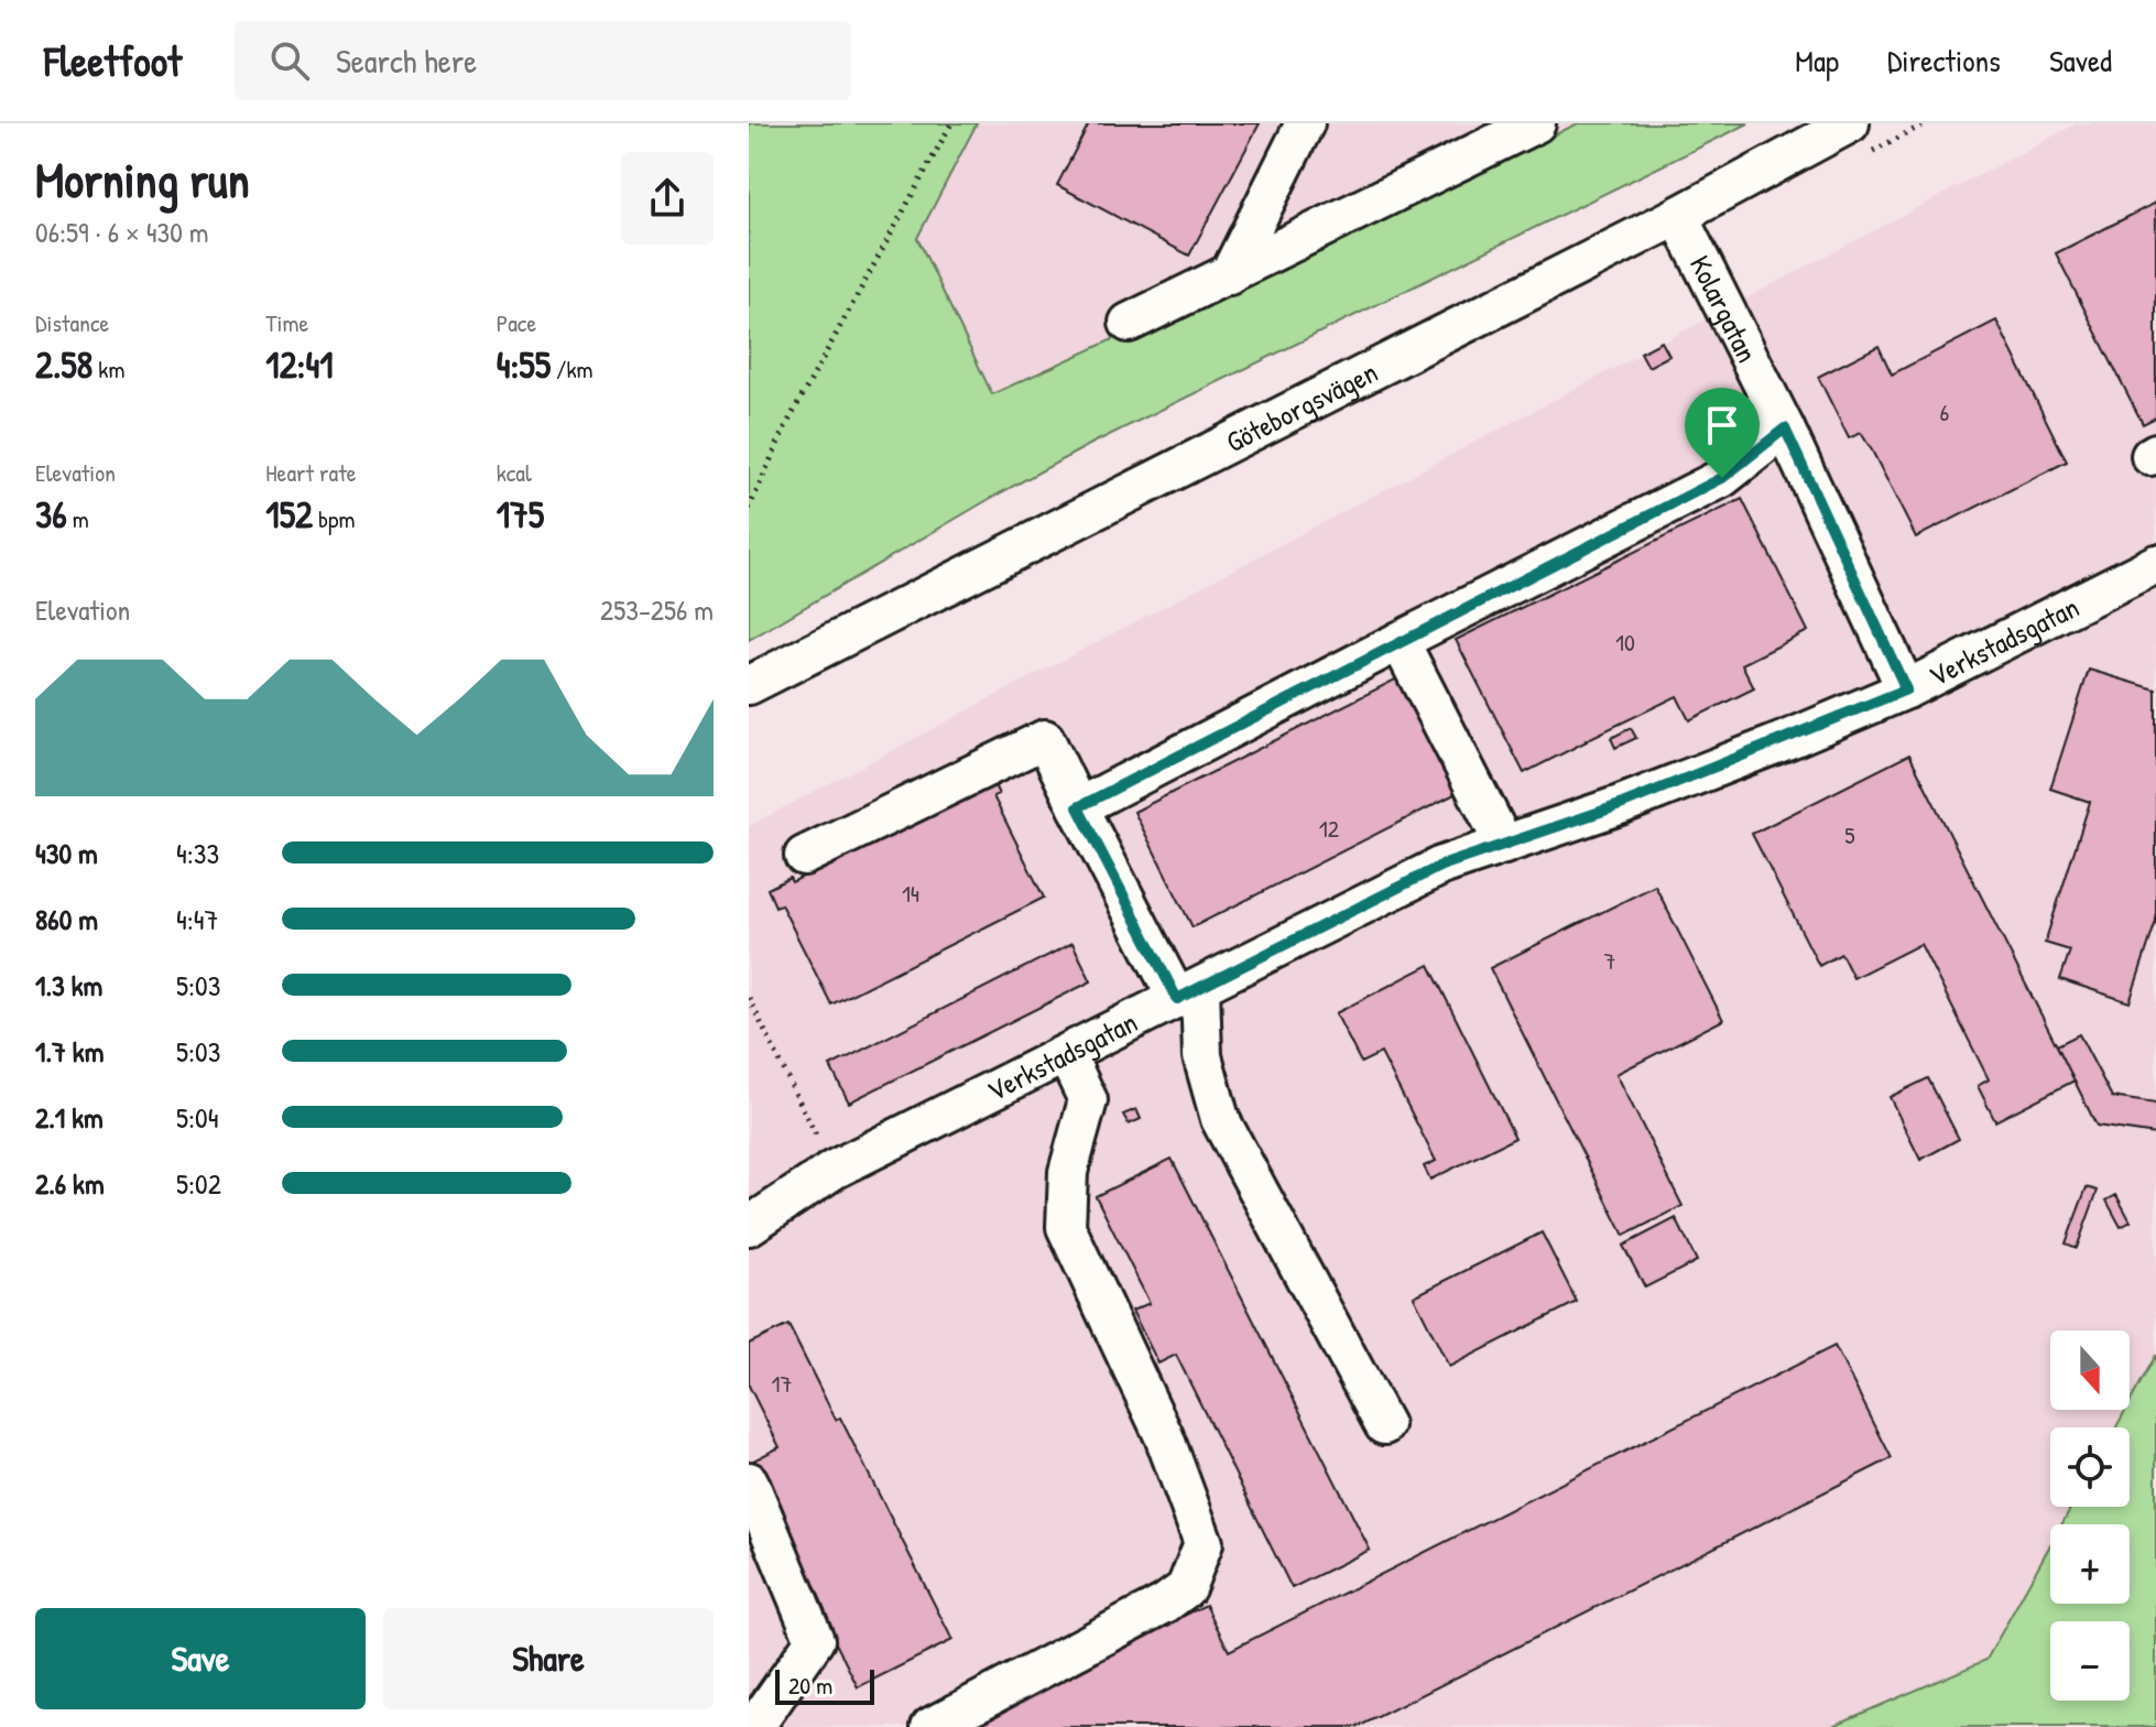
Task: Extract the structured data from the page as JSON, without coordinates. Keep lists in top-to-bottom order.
{
  "streets": {
    "street": ["Kolargatan", "Göteborgsvägen", "Verkstadsgatan"]
  },
  "crossings": [
    ["Kolargatan", "Göteborgsvägen"],
    ["Kolargatan", "Verkstadsgatan"]
  ],
  "house_numbers": [
    "6",
    "10",
    "12",
    "5",
    "14",
    "7",
    "17"
  ],
  "scale_bar": "20 m",
  "north": "bottom",
  "page": {
    "header": "Fleetfoot",
    "search": "Search here",
    "nav": ["Map", "Directions", "Saved"],
    "heading": ["Morning run", "06:59 · 6 × 430 m"],
    "stats": [
      ["Distance", "2.58 km"],
      ["Time", "12:41"],
      ["Pace", "4:55 /km"],
      ["Elevation", "36 m"],
      ["Heart rate", "152 bpm"],
      ["kcal", "175"]
    ],
    "chart": ["Elevation", "253–256 m"],
    "list": [
      {
        "name": "430 m",
        "note": "4:33"
      },
      {
        "name": "860 m",
        "note": "4:47"
      },
      {
        "name": "1.3 km",
        "note": "5:03"
      },
      {
        "name": "1.7 km",
        "note": "5:03"
      },
      {
        "name": "2.1 km",
        "note": "5:04"
      },
      {
        "name": "2.6 km",
        "note": "5:02"
      }
    ],
    "map_buttons": ["+", "−"],
    "buttons": ["Save", "Share"],
    "scale": "20 m"
  }
}
